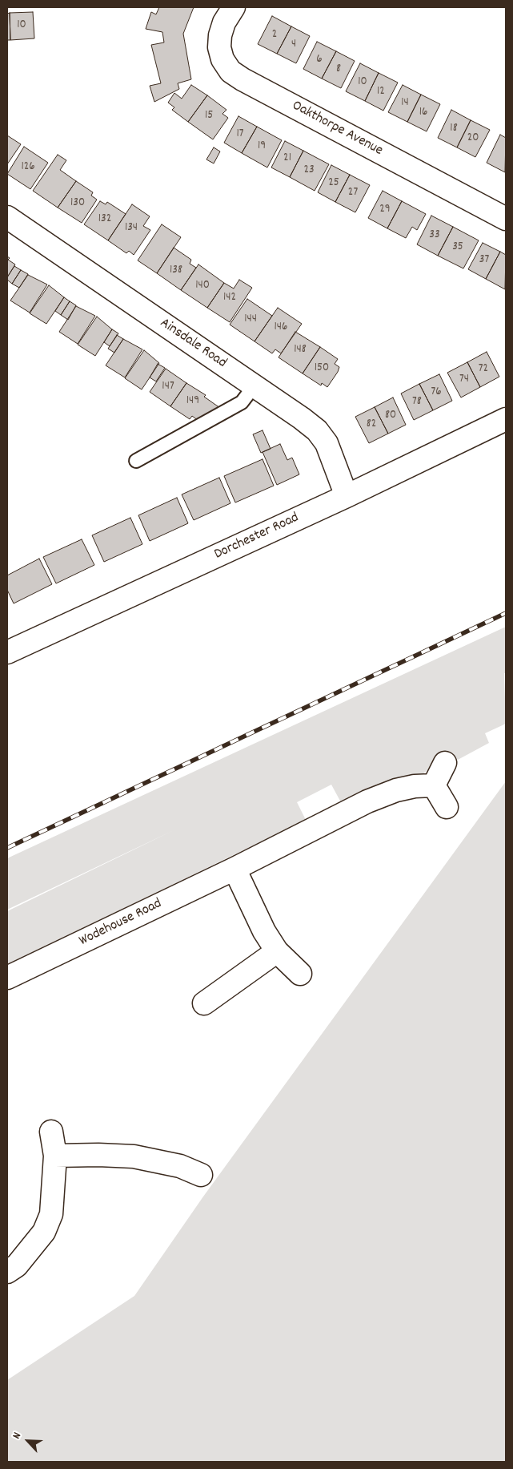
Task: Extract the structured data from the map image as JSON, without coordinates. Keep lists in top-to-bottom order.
{
  "streets": {
    "street": [
      "Oakthorpe Avenue",
      "Ainsdale Road",
      "Dorchester Road",
      "Wodehouse Road"
    ]
  },
  "crossings": [
    ["Ainsdale Road", "Dorchester Road"]
  ],
  "house_numbers": [
    "10",
    "2",
    "4",
    "6",
    "8",
    "10",
    "12",
    "14",
    "16",
    "15",
    "18",
    "17",
    "20",
    "19",
    "21",
    "126",
    "23",
    "25",
    "27",
    "130",
    "29",
    "132",
    "134",
    "33",
    "35",
    "37",
    "138",
    "140",
    "142",
    "144",
    "146",
    "148",
    "150",
    "72",
    "74",
    "147",
    "76",
    "149",
    "78",
    "80",
    "82"
  ],
  "north": "top left"
}
